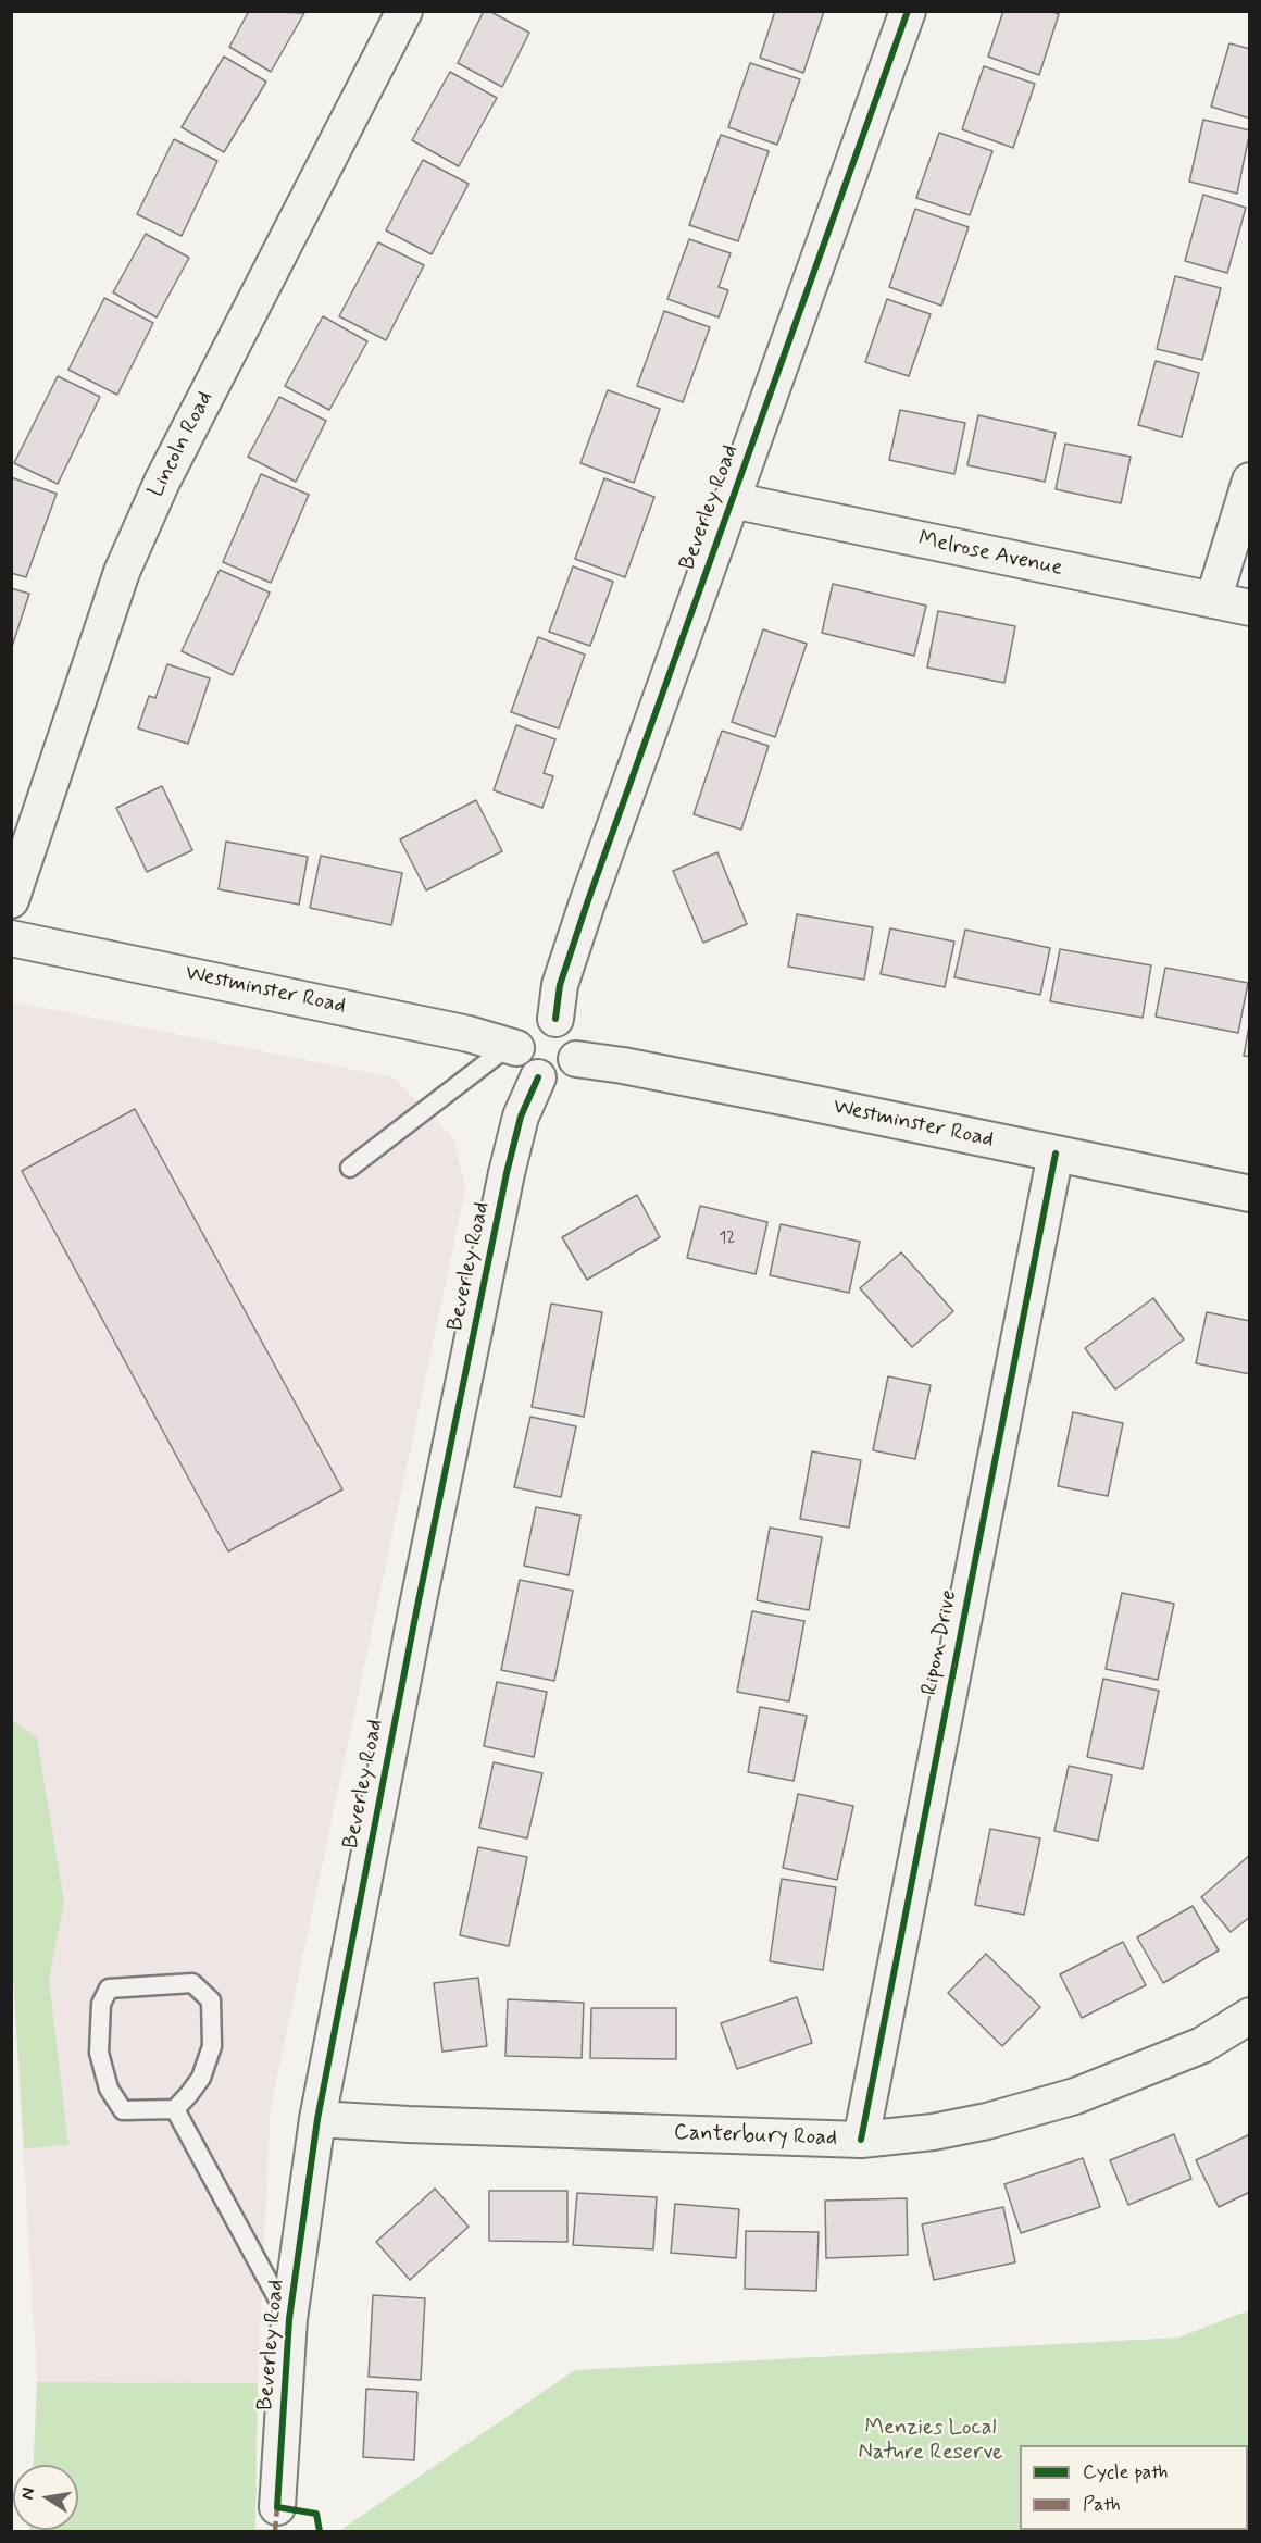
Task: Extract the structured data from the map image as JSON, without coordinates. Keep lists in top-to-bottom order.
{
  "streets": {
    "street": [
      "Lincoln Road",
      "Beverley Road",
      "Melrose Avenue",
      "Westminster Road",
      "Ripon Drive",
      "Canterbury Road"
    ]
  },
  "crossings": [
    ["Beverley Road", "Melrose Avenue"],
    ["Beverley Road", "Westminster Road"],
    ["Beverley Road", "Canterbury Road"],
    ["Westminster Road", "Ripon Drive"],
    ["Ripon Drive", "Canterbury Road"]
  ],
  "parks": ["Menzies Local Nature Reserve"],
  "house_numbers": ["12"],
  "legend": ["Cycle path", "Path"],
  "north": "left"
}
